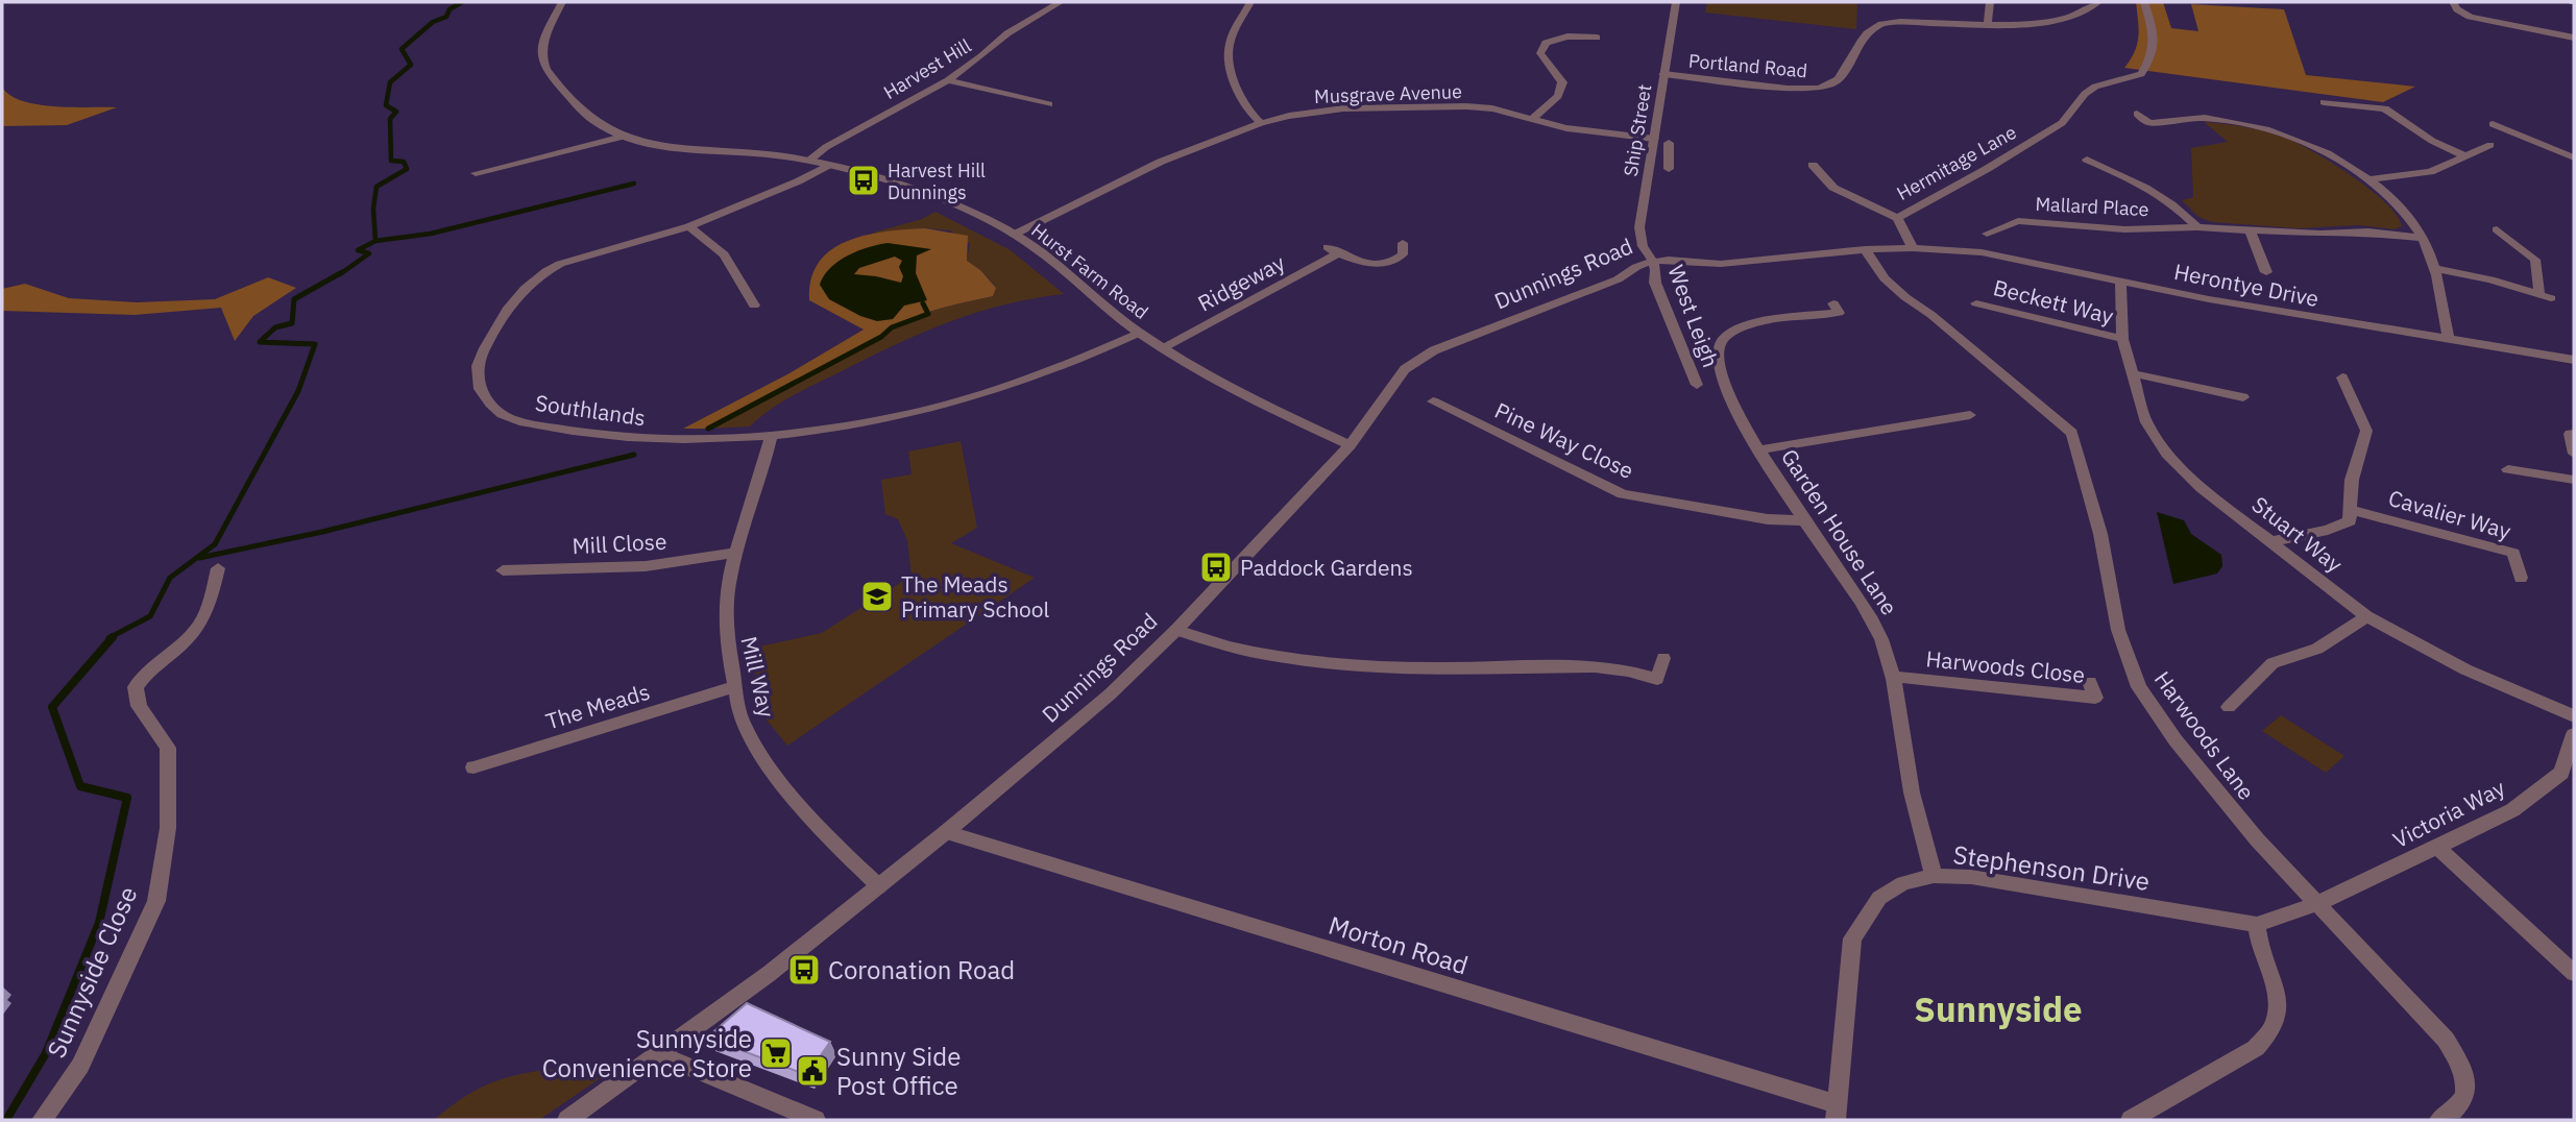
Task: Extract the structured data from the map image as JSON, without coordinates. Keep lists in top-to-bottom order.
{
  "streets": {
    "street": [
      "Portland Road",
      "Harvest Hill",
      "Musgrave Avenue",
      "Ship Street",
      "Hermitage Lane",
      "Mallard Place",
      "Hurst Farm Road",
      "Dunnings Road",
      "Ridgeway",
      "Herontye Drive",
      "Beckett Way",
      "West Leigh",
      "Southlands",
      "Pine Way Close",
      "Cavalier Way",
      "Garden House Lane",
      "Stuart Way",
      "Mill Close",
      "Harwoods Close",
      "Mill Way",
      "The Meads",
      "Harwoods Lane",
      "Victoria Way",
      "Stephenson Drive",
      "Morton Road",
      "Sunnyside Close"
    ]
  },
  "crossings": [
    ["Portland Road", "Ship Street"],
    ["Harvest Hill", "Hurst Farm Road"],
    ["Musgrave Avenue", "Ship Street"],
    ["Musgrave Avenue", "Hurst Farm Road"],
    ["Ship Street", "Dunnings Road"],
    ["Ship Street", "West Leigh"],
    ["Hermitage Lane", "Herontye Drive"],
    ["Hurst Farm Road", "Dunnings Road"],
    ["Hurst Farm Road", "Ridgeway"],
    ["Hurst Farm Road", "Southlands"],
    ["Dunnings Road", "West Leigh"],
    ["Dunnings Road", "Mill Way"],
    ["Dunnings Road", "Morton Road"],
    ["Herontye Drive", "Stuart Way"],
    ["Beckett Way", "Stuart Way"],
    ["Southlands", "Mill Way"],
    ["Pine Way Close", "Garden House Lane"],
    ["Garden House Lane", "Harwoods Close"],
    ["Garden House Lane", "Stephenson Drive"],
    ["Mill Close", "Mill Way"],
    ["Mill Way", "The Meads"],
    ["Harwoods Lane", "Victoria Way"],
    ["Harwoods Lane", "Stephenson Drive"],
    ["Victoria Way", "Stephenson Drive"],
    ["Stephenson Drive", "Morton Road"]
  ],
  "districts": ["Sunnyside"],
  "places": {
    "bus stop": ["Harvest Hill Dunnings", "Paddock Gardens", "Coronation Road"],
    "school or university": ["The Meads Primary School"],
    "supermarket": ["Sunnyside Convenience Store"],
    "public building": ["Sunny Side Post Office"]
  }
}
